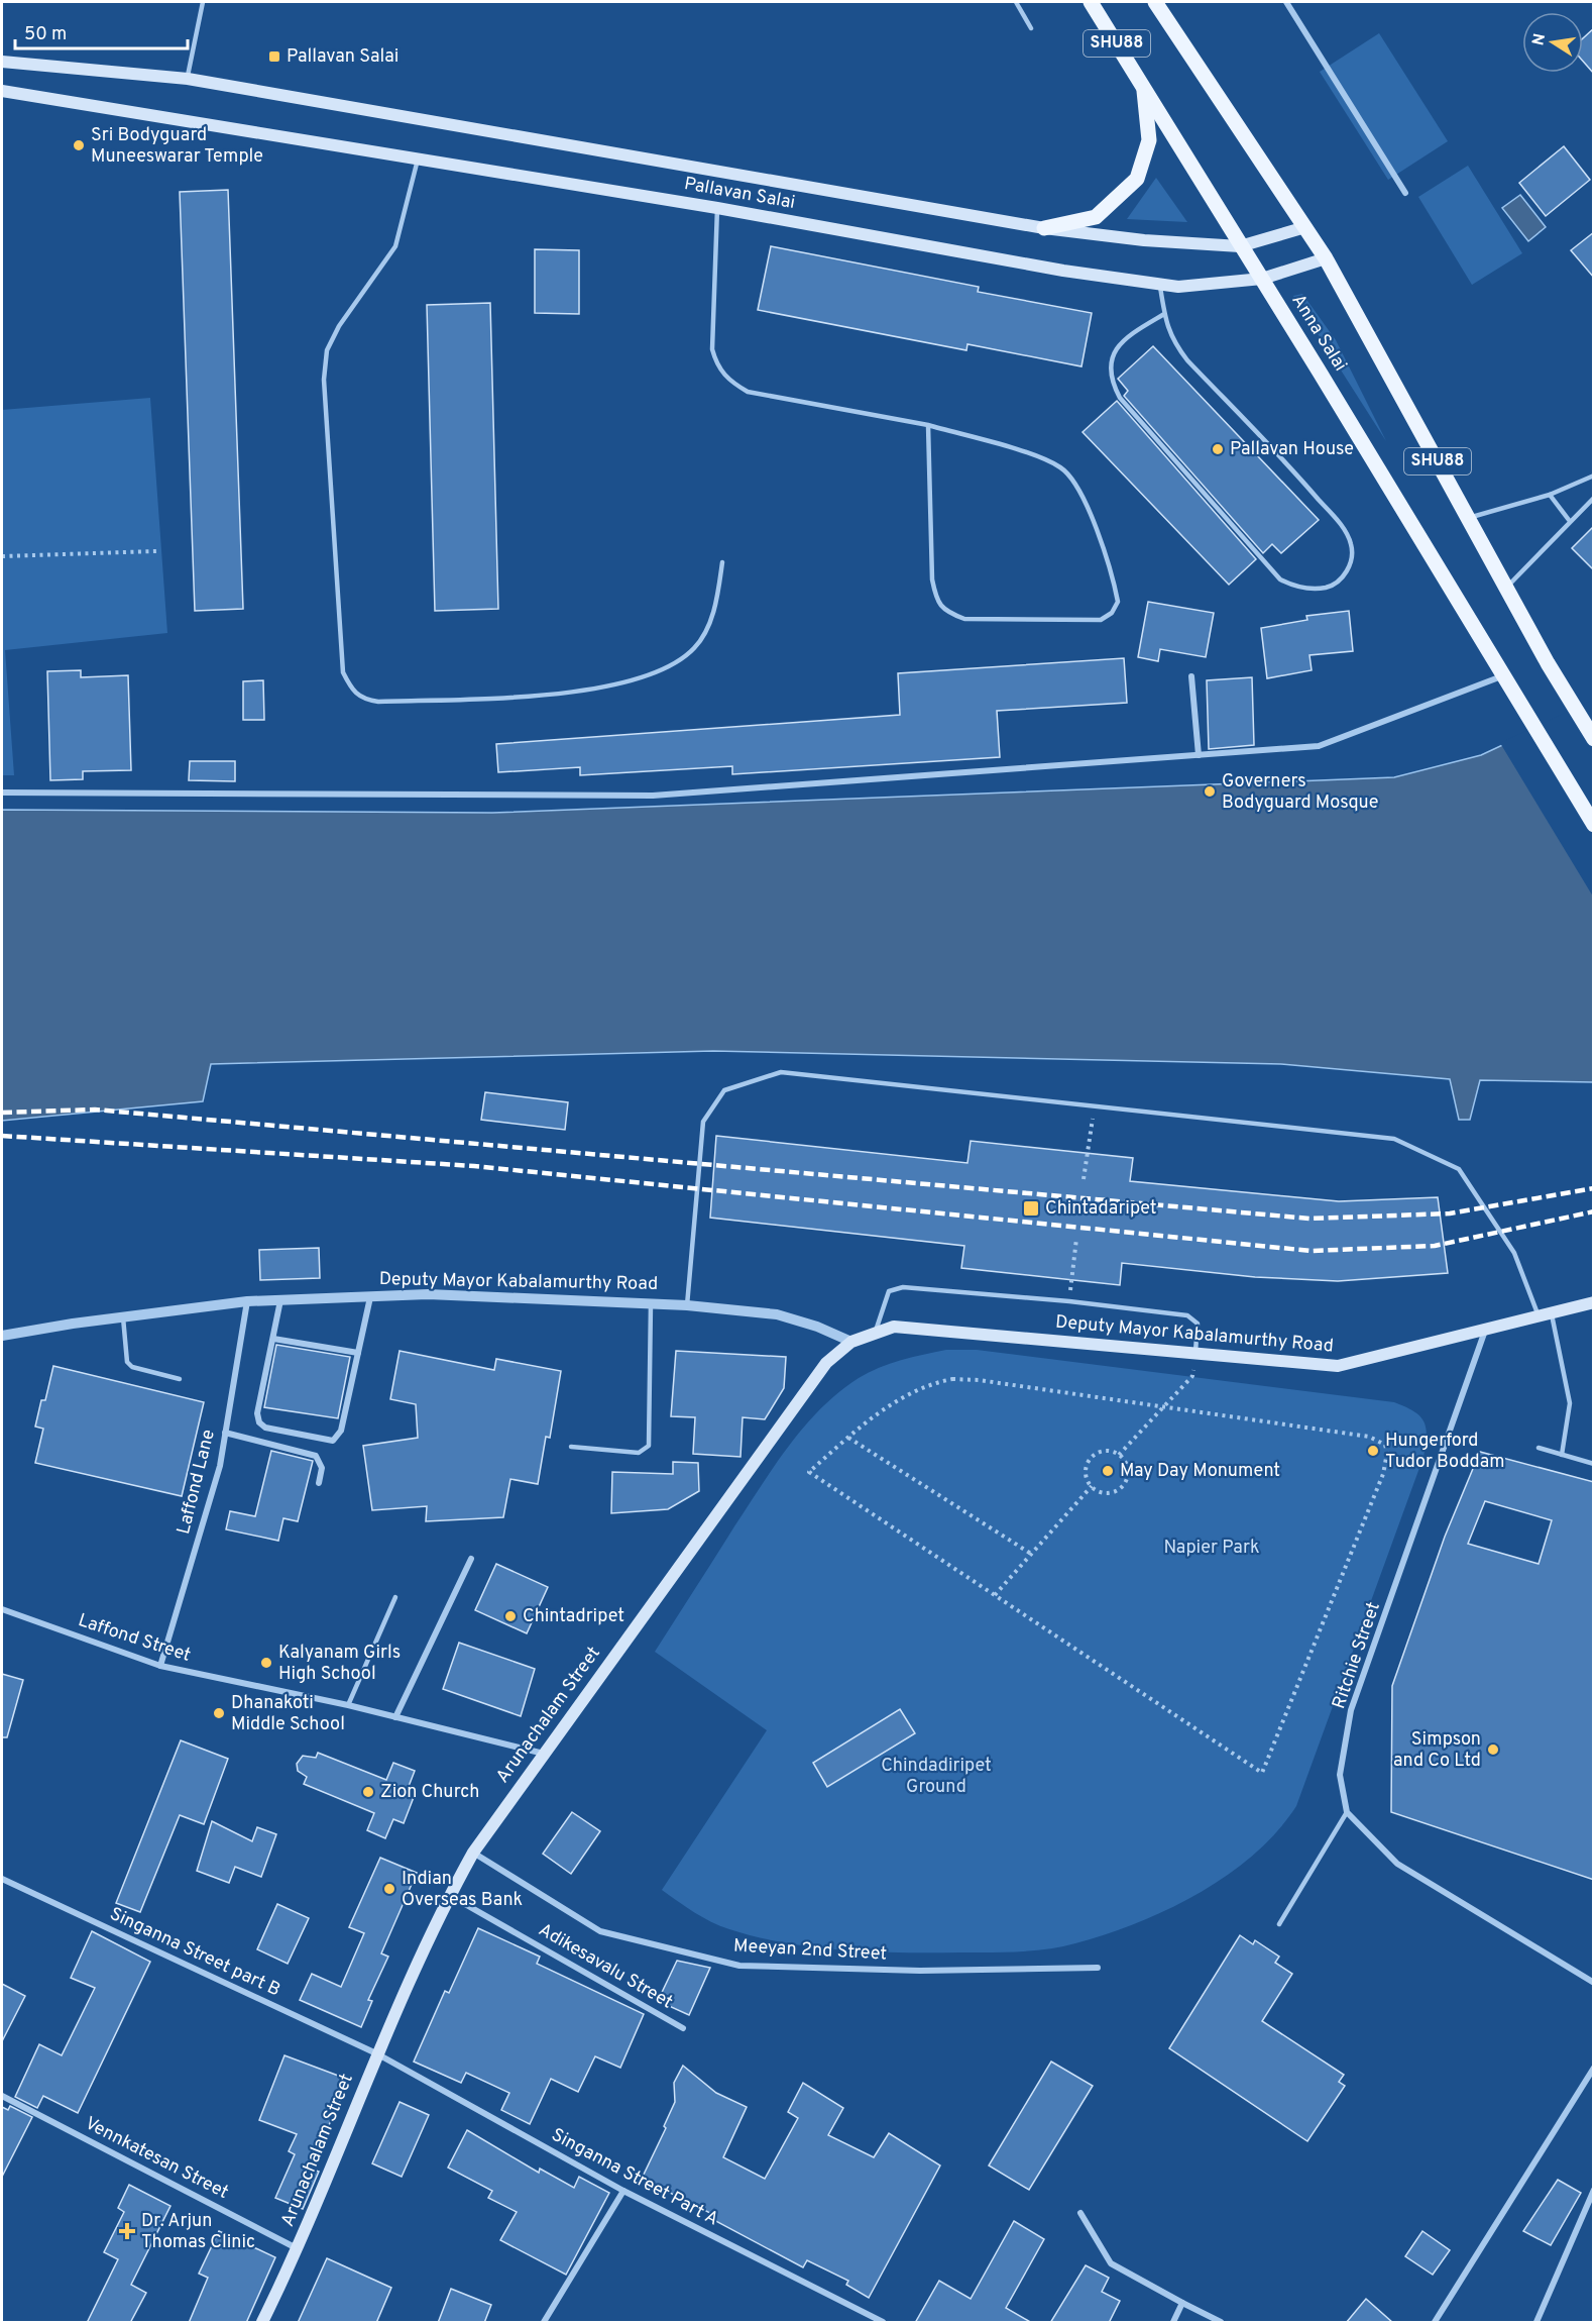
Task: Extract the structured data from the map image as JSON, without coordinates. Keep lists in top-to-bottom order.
{
  "streets": {
    "main road": [
      "SHU88",
      "Pallavan Salai",
      "Anna Salai",
      "Deputy Mayor Kabalamurthy Road",
      "Arunachalam Street"
    ],
    "street": [
      "Laffond Lane",
      "Laffond Street",
      "Ritchie Street",
      "Meeyan 2nd Street",
      "Singanna Street part B",
      "Adikesavalu Street",
      "Vennkatesan Street",
      "Singanna Street Part A"
    ]
  },
  "crossings": [
    ["SHU88", "Pallavan Salai"],
    ["SHU88", "Anna Salai"],
    ["Pallavan Salai", "Anna Salai"],
    ["Deputy Mayor Kabalamurthy Road", "Laffond Lane"],
    ["Deputy Mayor Kabalamurthy Road", "Ritchie Street"],
    ["Deputy Mayor Kabalamurthy Road", "Arunachalam Street"],
    ["Laffond Lane", "Laffond Street"],
    ["Laffond Street", "Arunachalam Street"],
    ["Arunachalam Street", "Meeyan 2nd Street"],
    ["Arunachalam Street", "Singanna Street part B"],
    ["Arunachalam Street", "Adikesavalu Street"],
    ["Arunachalam Street", "Vennkatesan Street"],
    ["Arunachalam Street", "Singanna Street Part A"],
    ["Singanna Street part B", "Singanna Street Part A"]
  ],
  "parks": ["Napier Park", "Chindadiripet Ground"],
  "places": {
    "transit": ["Pallavan Salai", "Chintadaripet"],
    "other": [
      "Sri Bodyguard Muneeswarar Temple",
      "Pallavan House",
      "Governers Bodyguard Mosque",
      "Hungerford Tudor Boddam",
      "May Day Monument",
      "Chintadripet",
      "Kalyanam Girls High School",
      "Dhanakoti Middle School",
      "Simpson and Co Ltd",
      "Zion Church",
      "Indian Overseas Bank"
    ],
    "health": ["Dr. Arjun Thomas Clinic"]
  },
  "scale_bar": "50 m",
  "north": "left"
}
